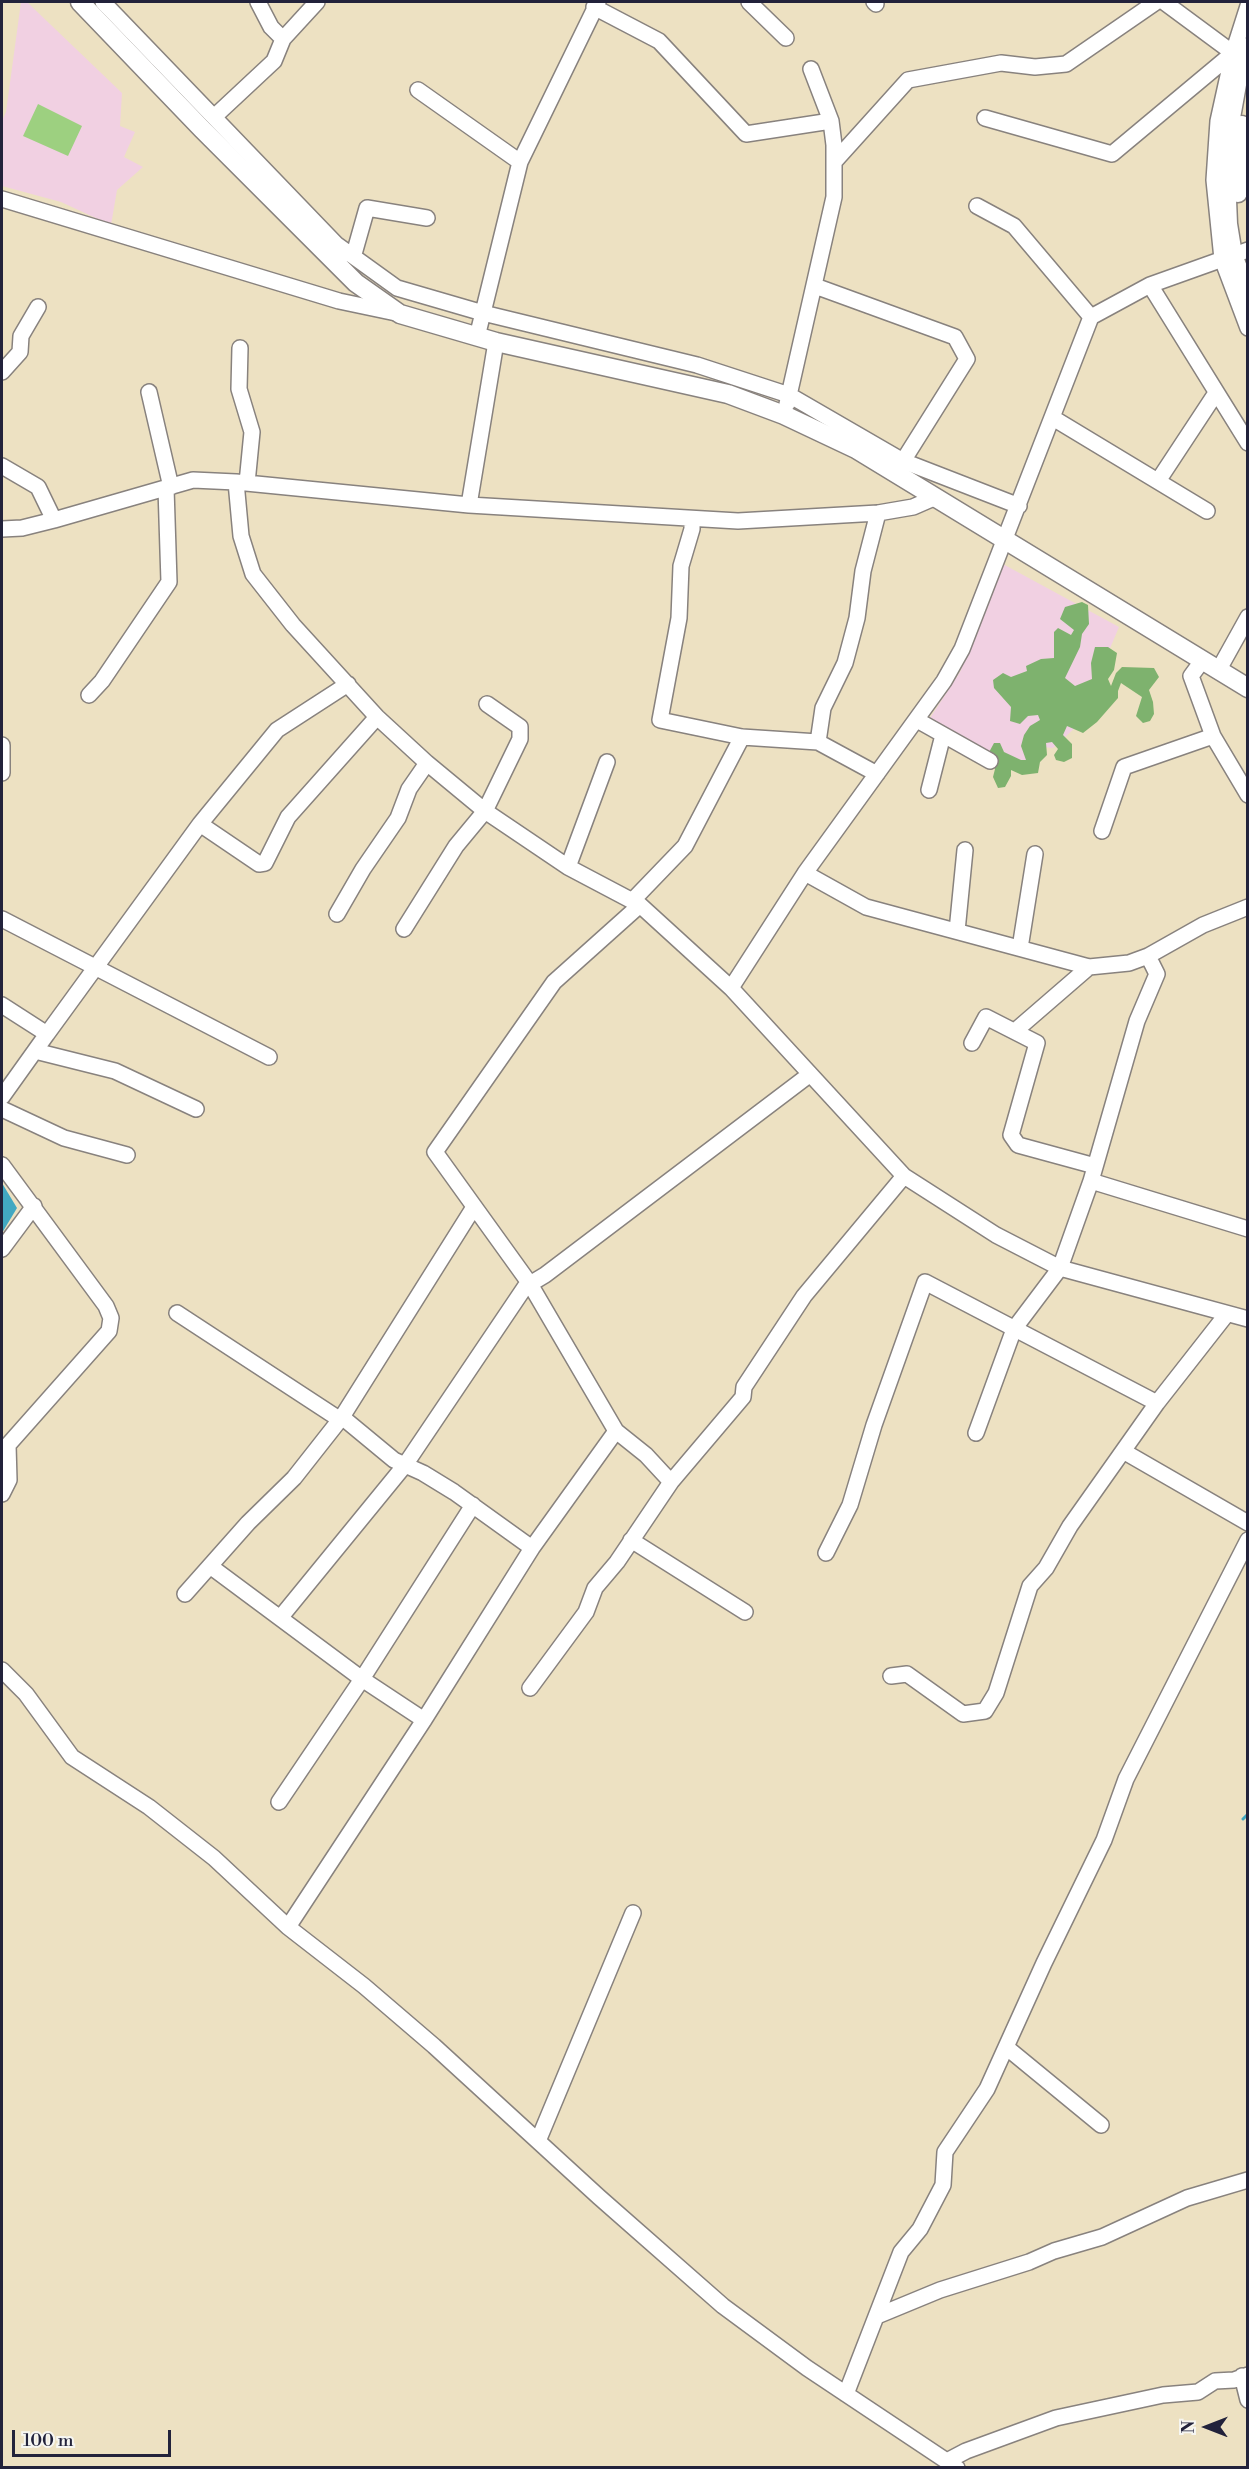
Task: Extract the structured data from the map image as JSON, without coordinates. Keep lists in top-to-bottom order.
{
  "scale_bar": "100 m",
  "north": "left"
}
